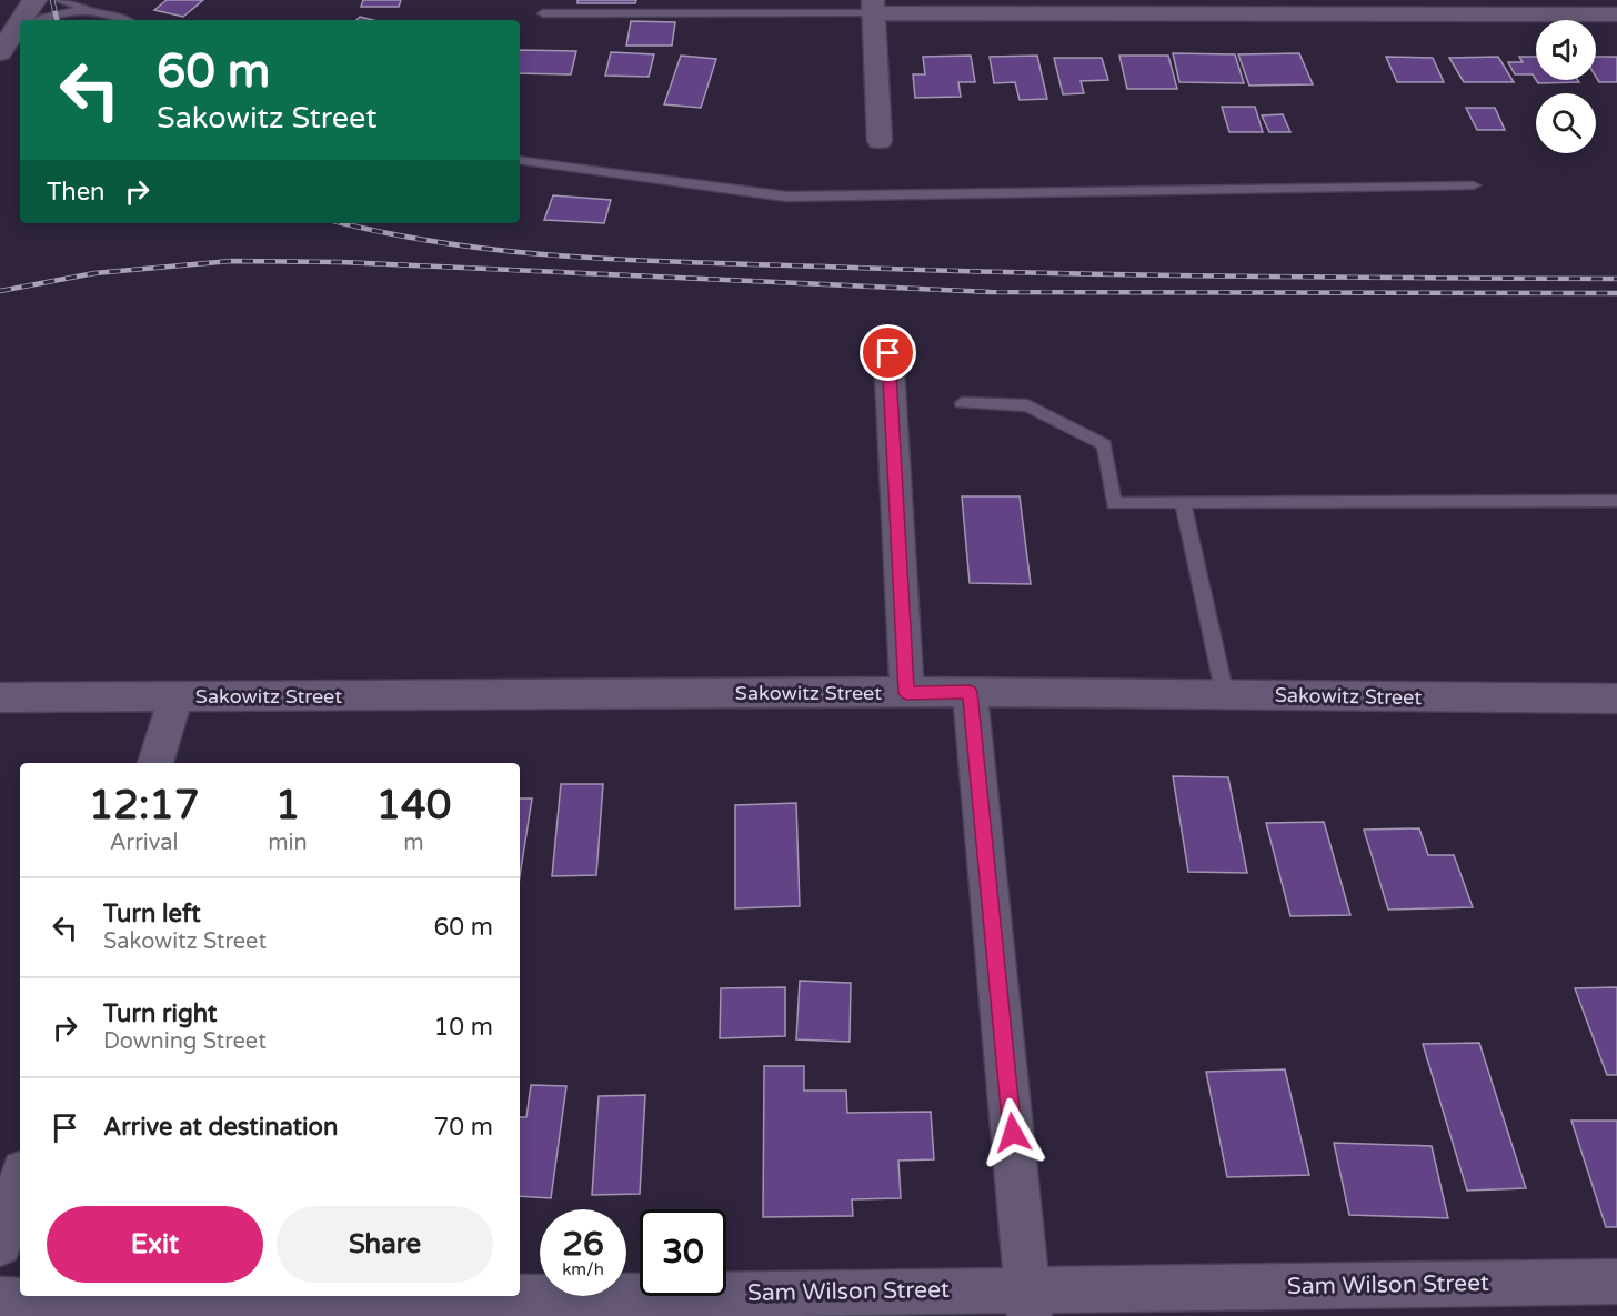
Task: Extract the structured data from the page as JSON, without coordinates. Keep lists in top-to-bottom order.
{
  "streets": {
    "street": ["Sakowitz Street", "Sam Wilson Street"]
  },
  "page": {
    "turn": ["60 m", "Sakowitz Street"],
    "then": "Then",
    "eta": [
      "12:17",
      "Arrival",
      "1",
      "min",
      "140",
      "m"
    ],
    "list": [
      {
        "name": "Turn left",
        "note": "Sakowitz Street",
        "value": "60 m"
      },
      {
        "name": "Turn right",
        "note": "Downing Street",
        "value": "10 m"
      },
      {
        "name": "Arrive at destination",
        "value": "70 m"
      }
    ],
    "buttons": ["Exit", "Share"],
    "speed": "26 km/h",
    "limit": "30"
  }
}
